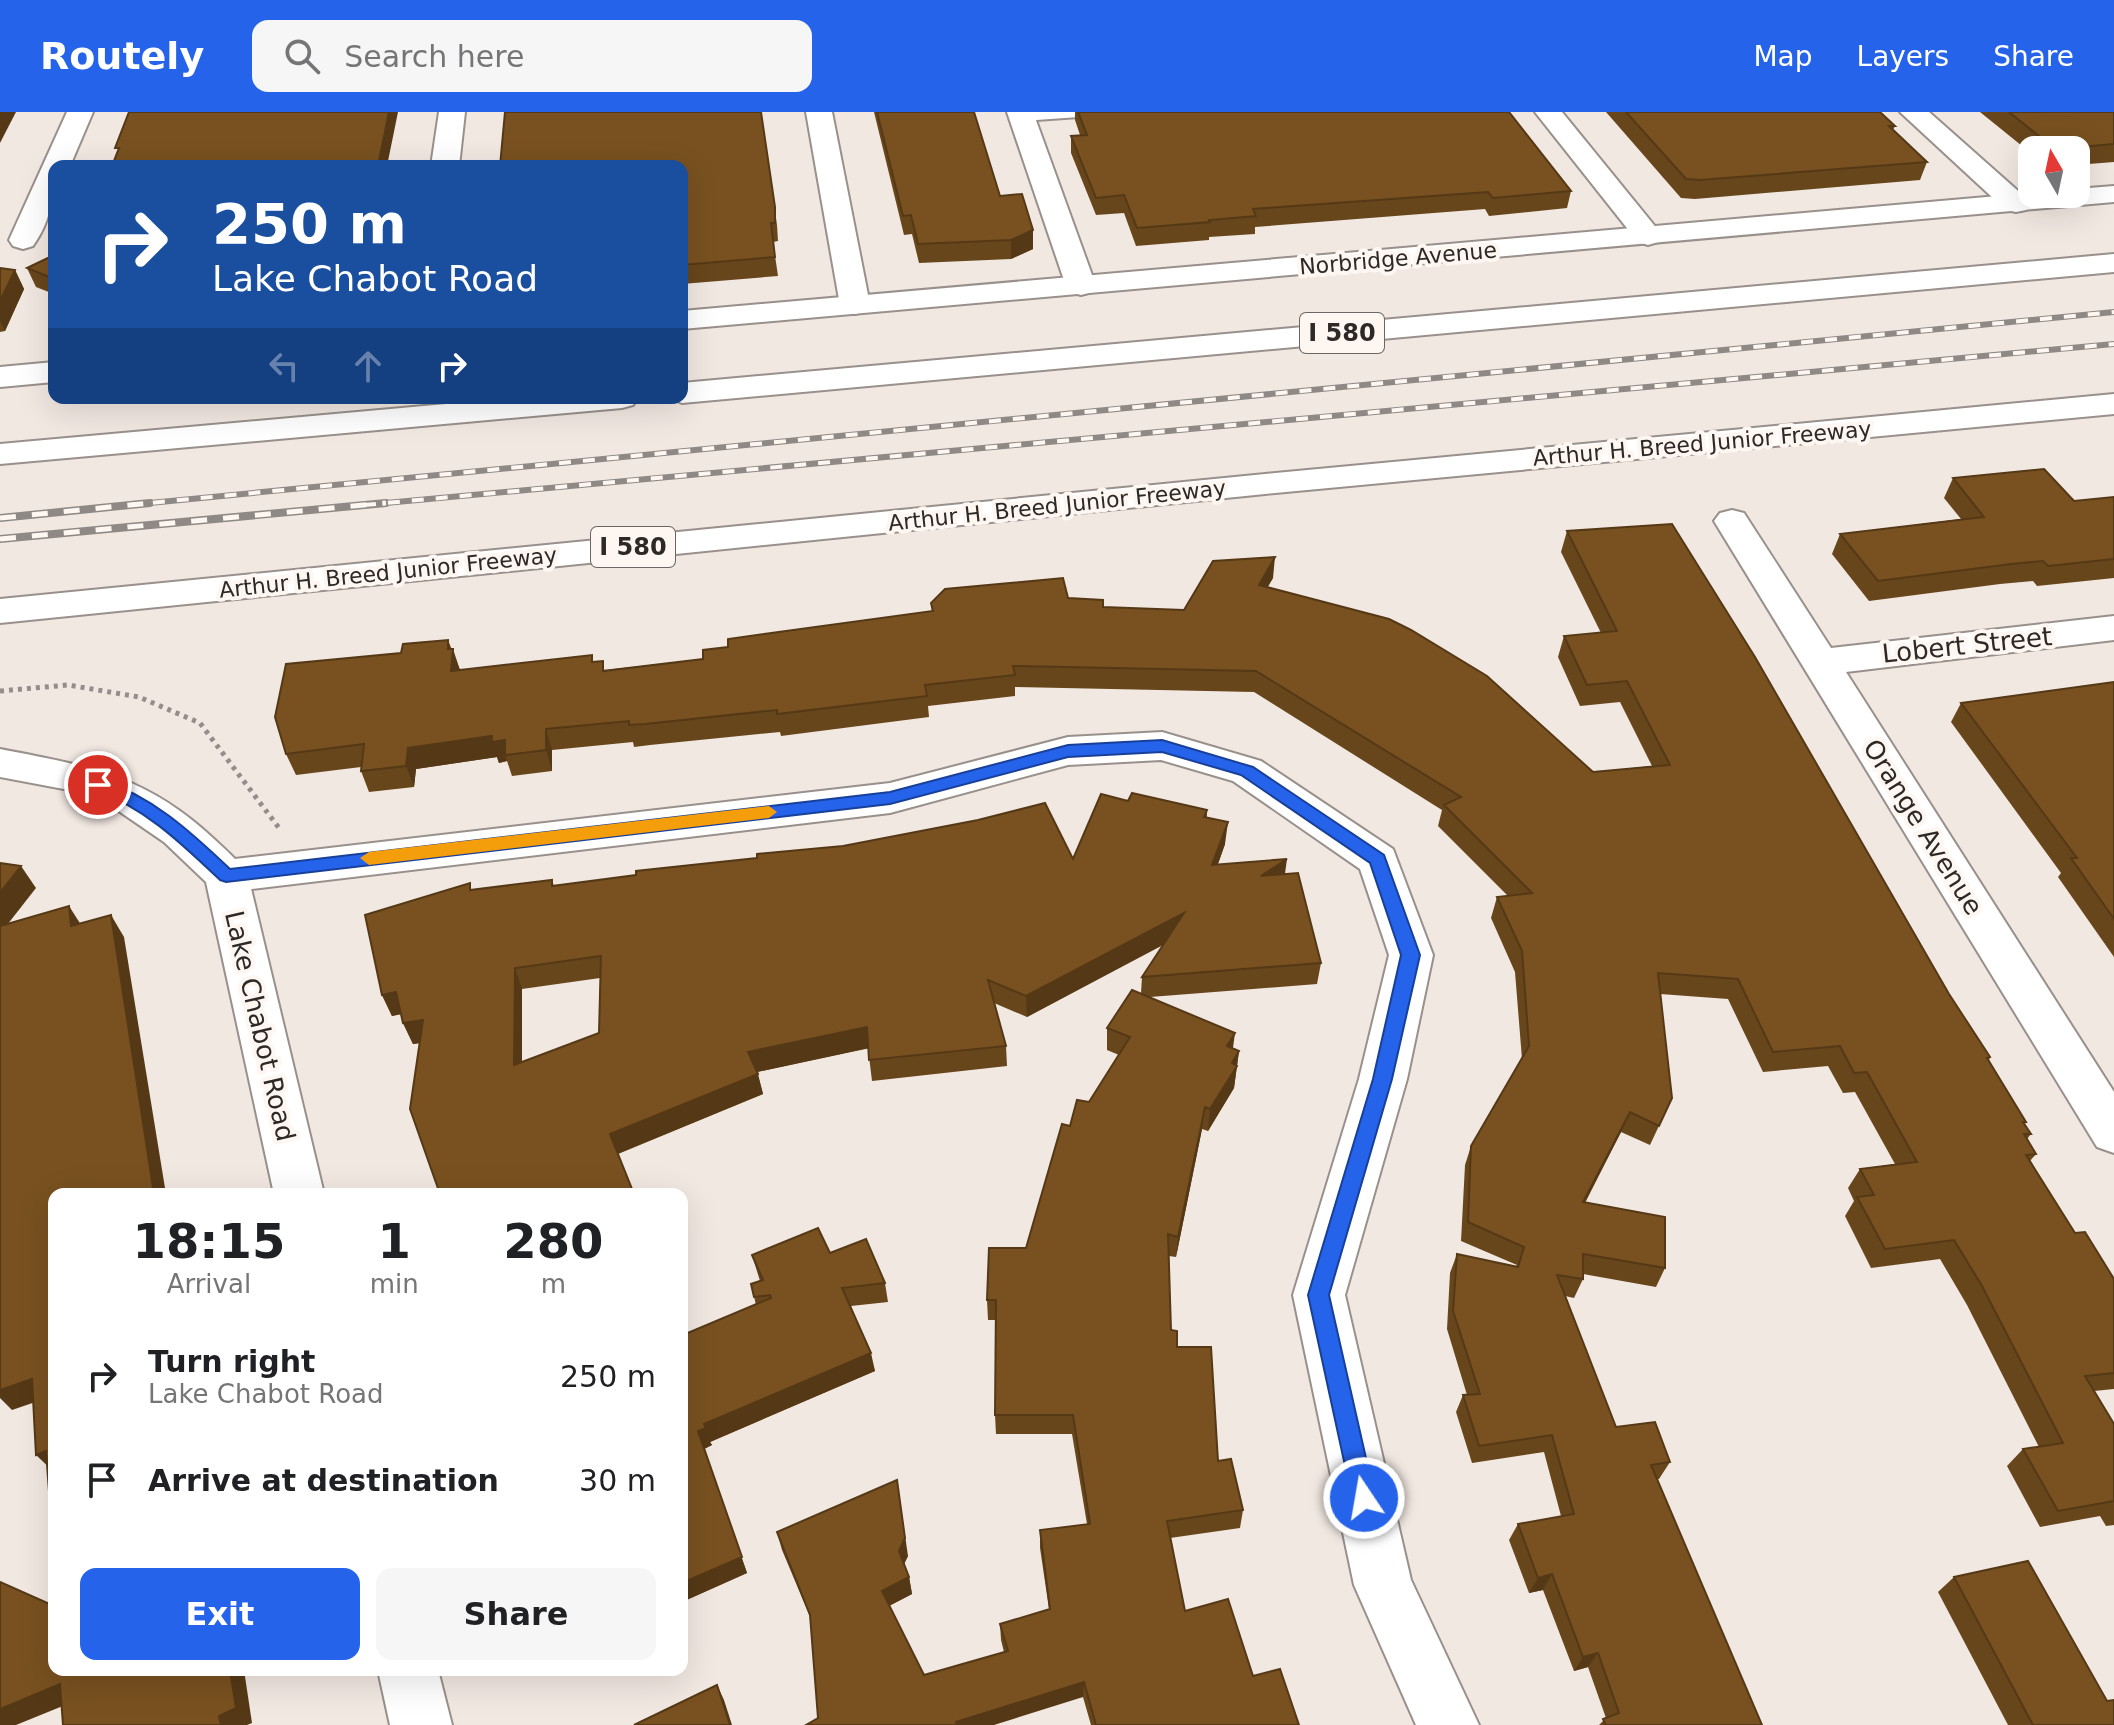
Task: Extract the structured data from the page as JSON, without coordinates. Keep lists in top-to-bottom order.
{
  "streets": {
    "main road": [
      "Norbridge Avenue",
      "I 580",
      "Arthur H. Breed Junior Freeway",
      "Lobert Street",
      "Orange Avenue",
      "Lake Chabot Road"
    ]
  },
  "crossings": [
    ["Lobert Street", "Orange Avenue"]
  ],
  "north": "top",
  "page": {
    "header": "Routely",
    "search": "Search here",
    "nav": ["Map", "Layers", "Share"],
    "turn": ["250 m", "Lake Chabot Road"],
    "eta": [
      "18:15",
      "Arrival",
      "1",
      "min",
      "280",
      "m"
    ],
    "list": [
      {
        "name": "Turn right",
        "note": "Lake Chabot Road",
        "value": "250 m"
      },
      {
        "name": "Arrive at destination",
        "value": "30 m"
      }
    ],
    "buttons": ["Exit", "Share"]
  }
}
